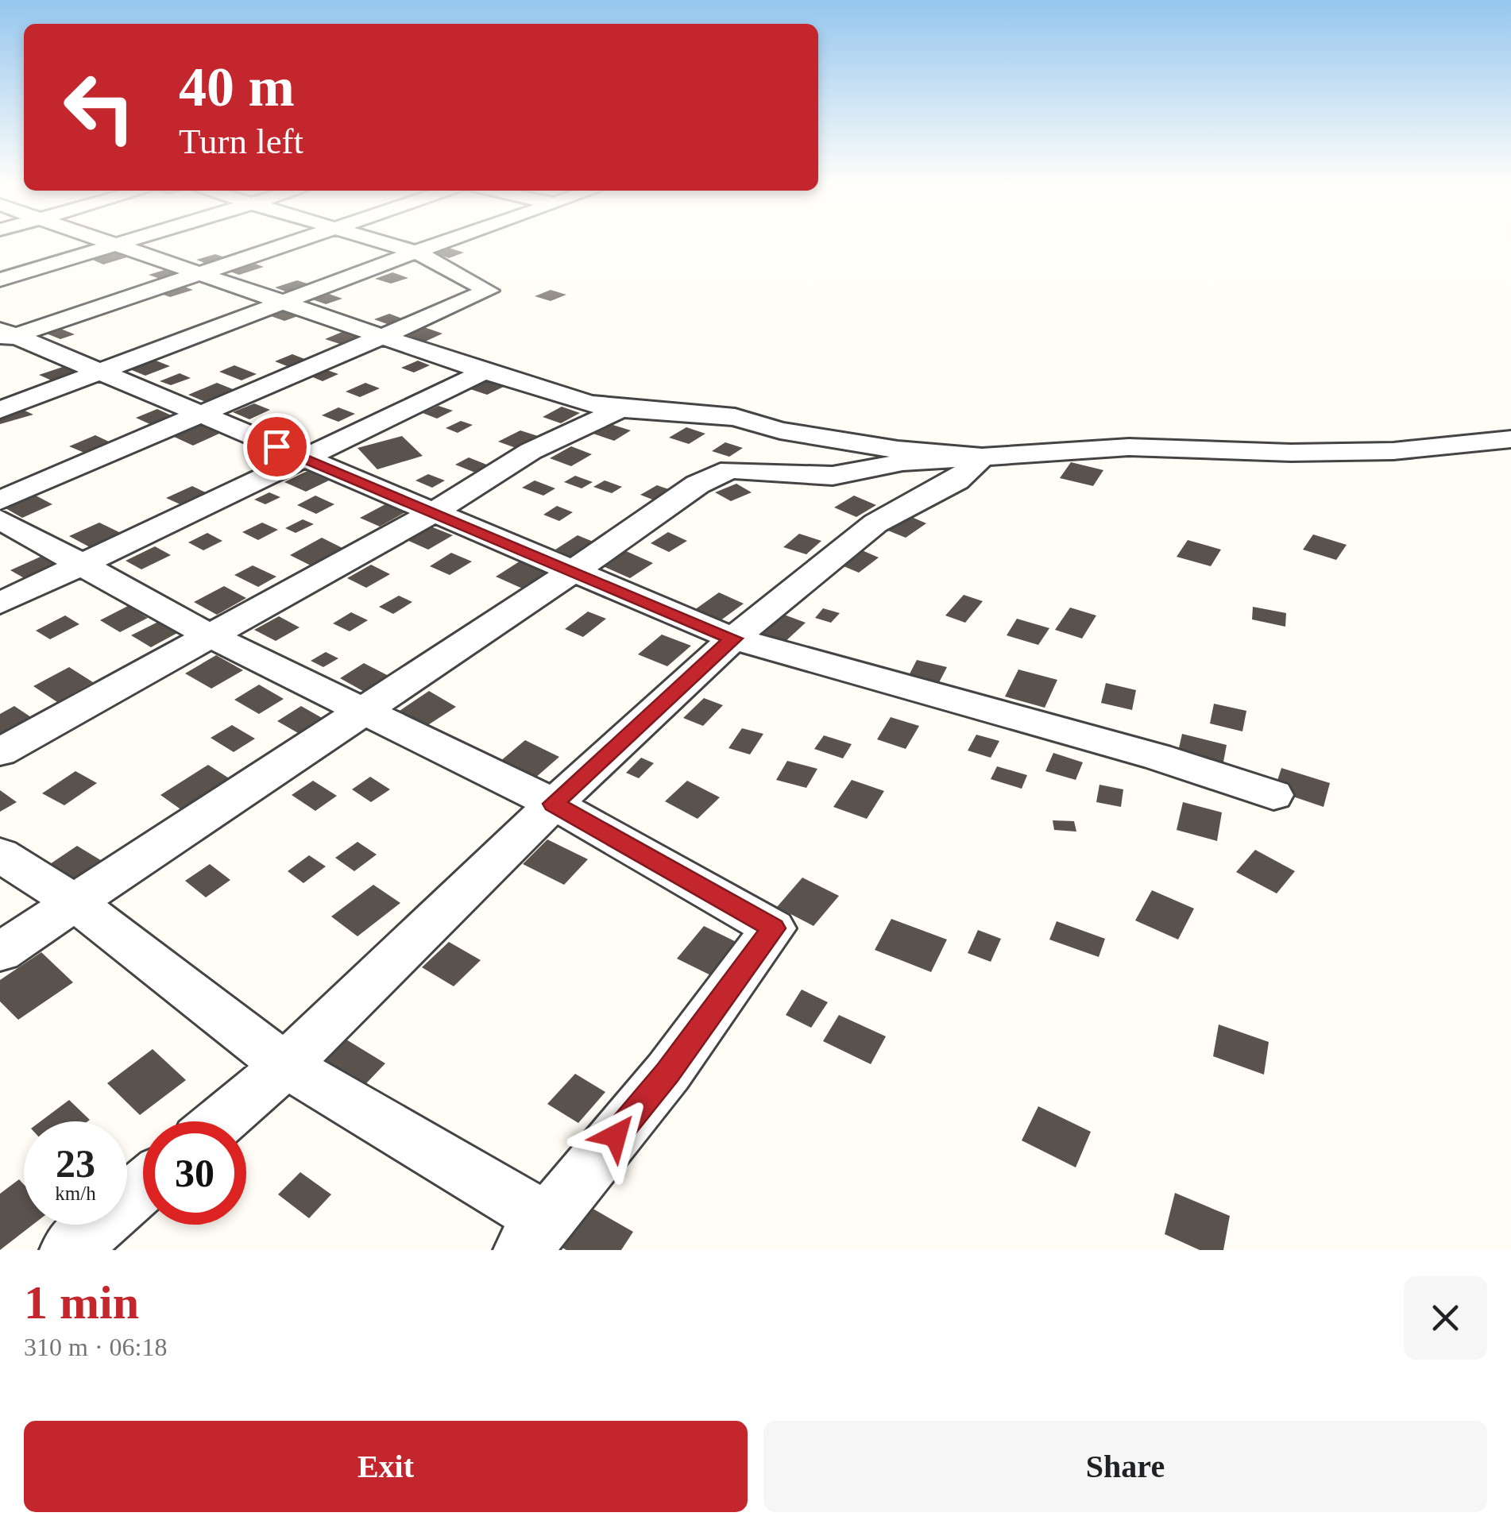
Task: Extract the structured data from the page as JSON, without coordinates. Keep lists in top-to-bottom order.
{
  "page": {
    "turn": ["40 m", "Turn left"],
    "speed": "23 km/h",
    "limit": "30",
    "heading": ["1 min", "310 m · 06:18"],
    "buttons": ["Exit", "Share"]
  }
}
